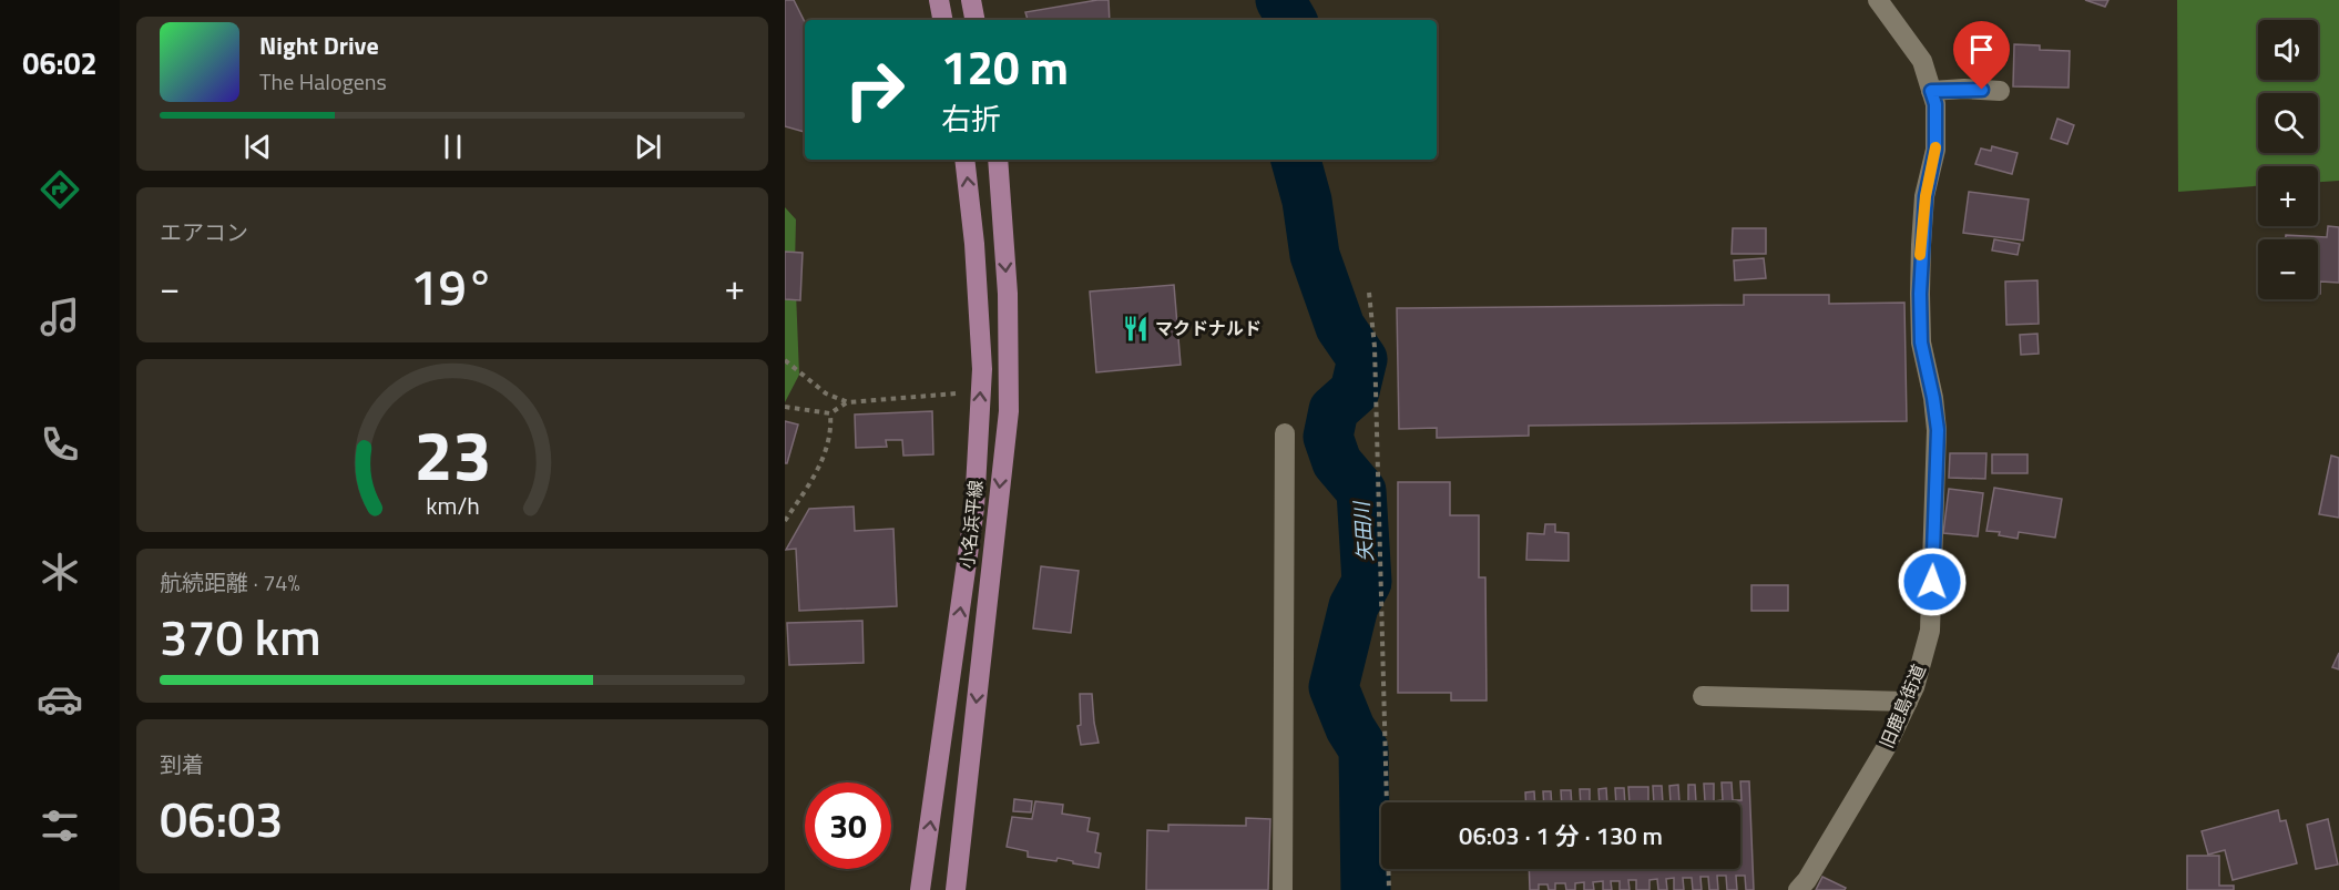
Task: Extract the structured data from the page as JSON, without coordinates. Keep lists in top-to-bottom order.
{
  "streets": {
    "main road": ["小名浜平線"],
    "street": ["旧鹿島街道"]
  },
  "water": ["矢田川"],
  "places": {
    "restaurant": ["マクドナルド"]
  },
  "page": {
    "tabs": "06:02",
    "map_buttons": ["+", "−"],
    "turn": ["120 m", "右折"],
    "song": ["Night Drive", "The Halogens"],
    "tile": [
      "エアコン",
      ["航続距離 · 74%", "370 km"],
      ["到着", "06:03"]
    ],
    "heat": ["−", "19°", "+"],
    "limit": "30",
    "trip": "06:03 · 1 分 · 130 m",
    "gauge": ["23", "km/h"]
  }
}
